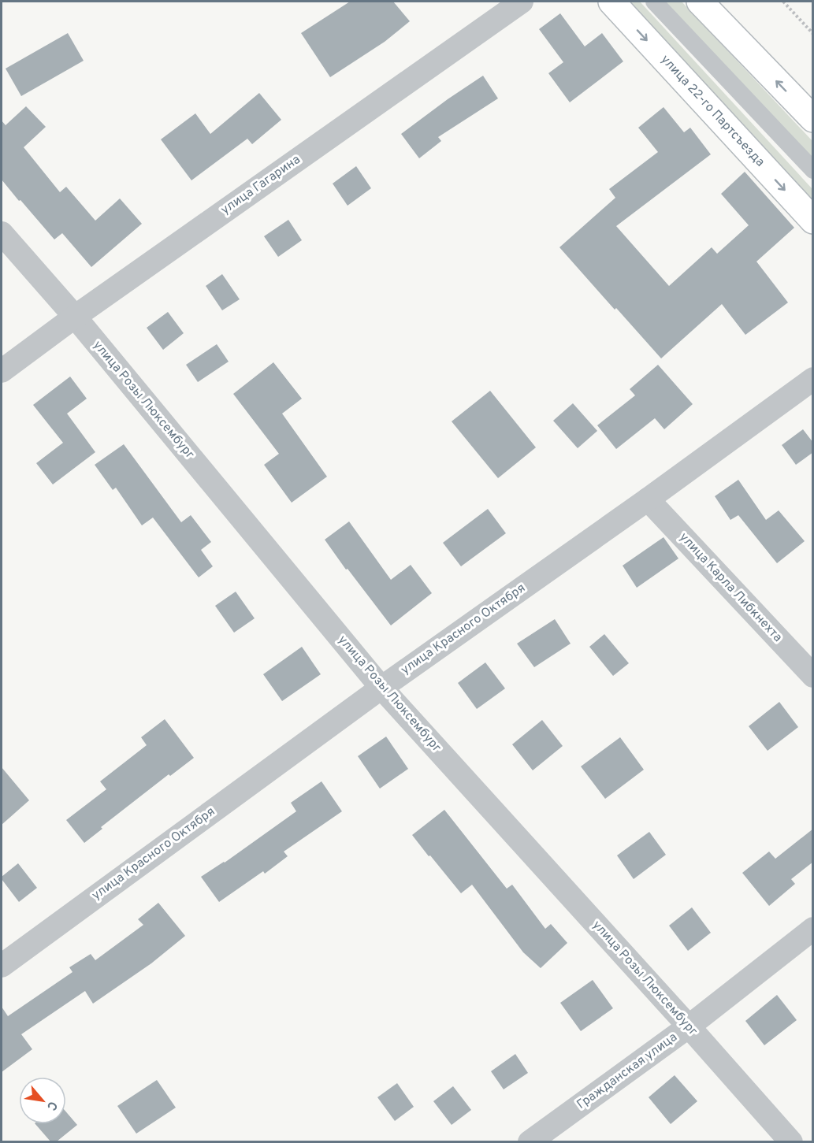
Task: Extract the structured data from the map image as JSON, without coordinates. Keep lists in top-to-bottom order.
{
  "streets": {
    "main road": ["улица 22-го Партсъезда"],
    "street": [
      "улица Гагарина",
      "улица Розы Люксембург",
      "улица Карла Либкнехта",
      "улица Красного Октября",
      "Гражданская улица"
    ]
  },
  "crossings": [
    ["улица Гагарина", "улица Розы Люксембург"],
    ["улица Розы Люксембург", "улица Красного Октября"],
    ["улица Розы Люксембург", "Гражданская улица"],
    ["улица Карла Либкнехта", "улица Красного Октября"]
  ],
  "north": "bottom right"
}
